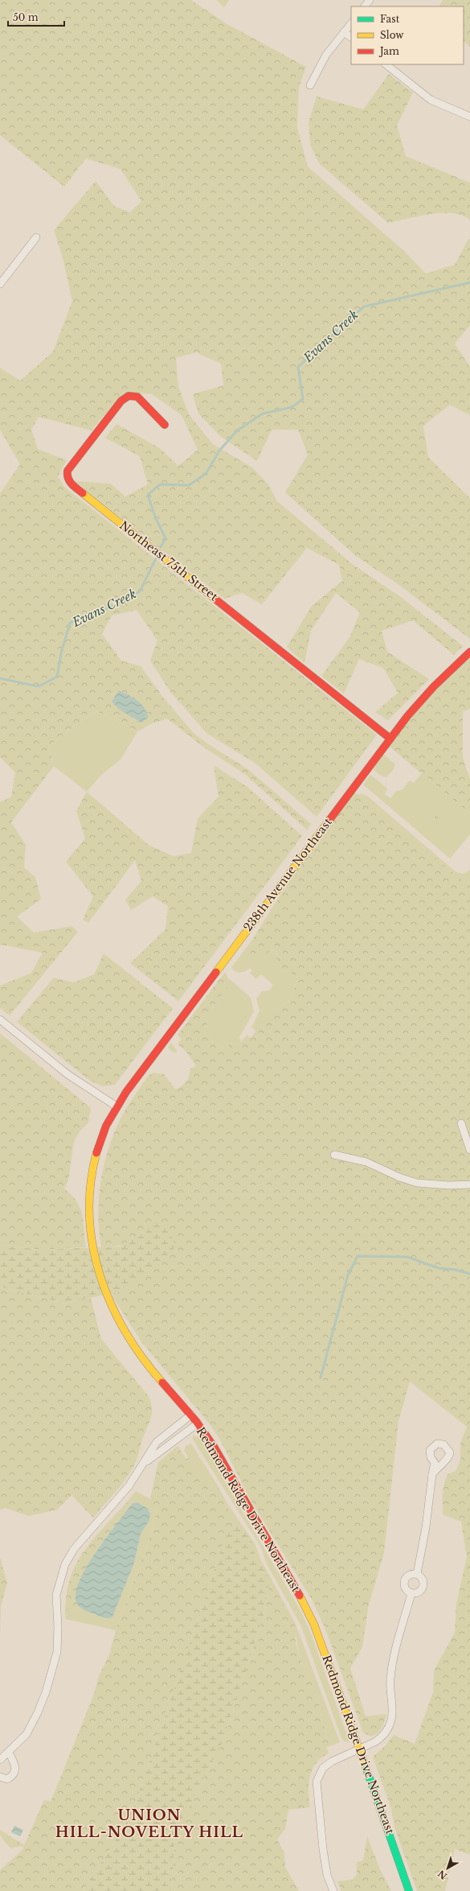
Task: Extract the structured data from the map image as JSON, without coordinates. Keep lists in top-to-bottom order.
{
  "streets": {
    "street": ["Northeast 75th Street", "238th Avenue Northeast", "Redmond Ridge Drive Northeast"]
  },
  "crossings": [
    ["Northeast 75th Street", "238th Avenue Northeast"],
    ["238th Avenue Northeast", "Redmond Ridge Drive Northeast"]
  ],
  "districts": ["UNION HILL-NOVELTY HILL"],
  "water": ["Evans Creek"],
  "legend": ["Fast", "Slow", "Jam"],
  "scale_bar": "50 m",
  "north": "bottom left"
}
